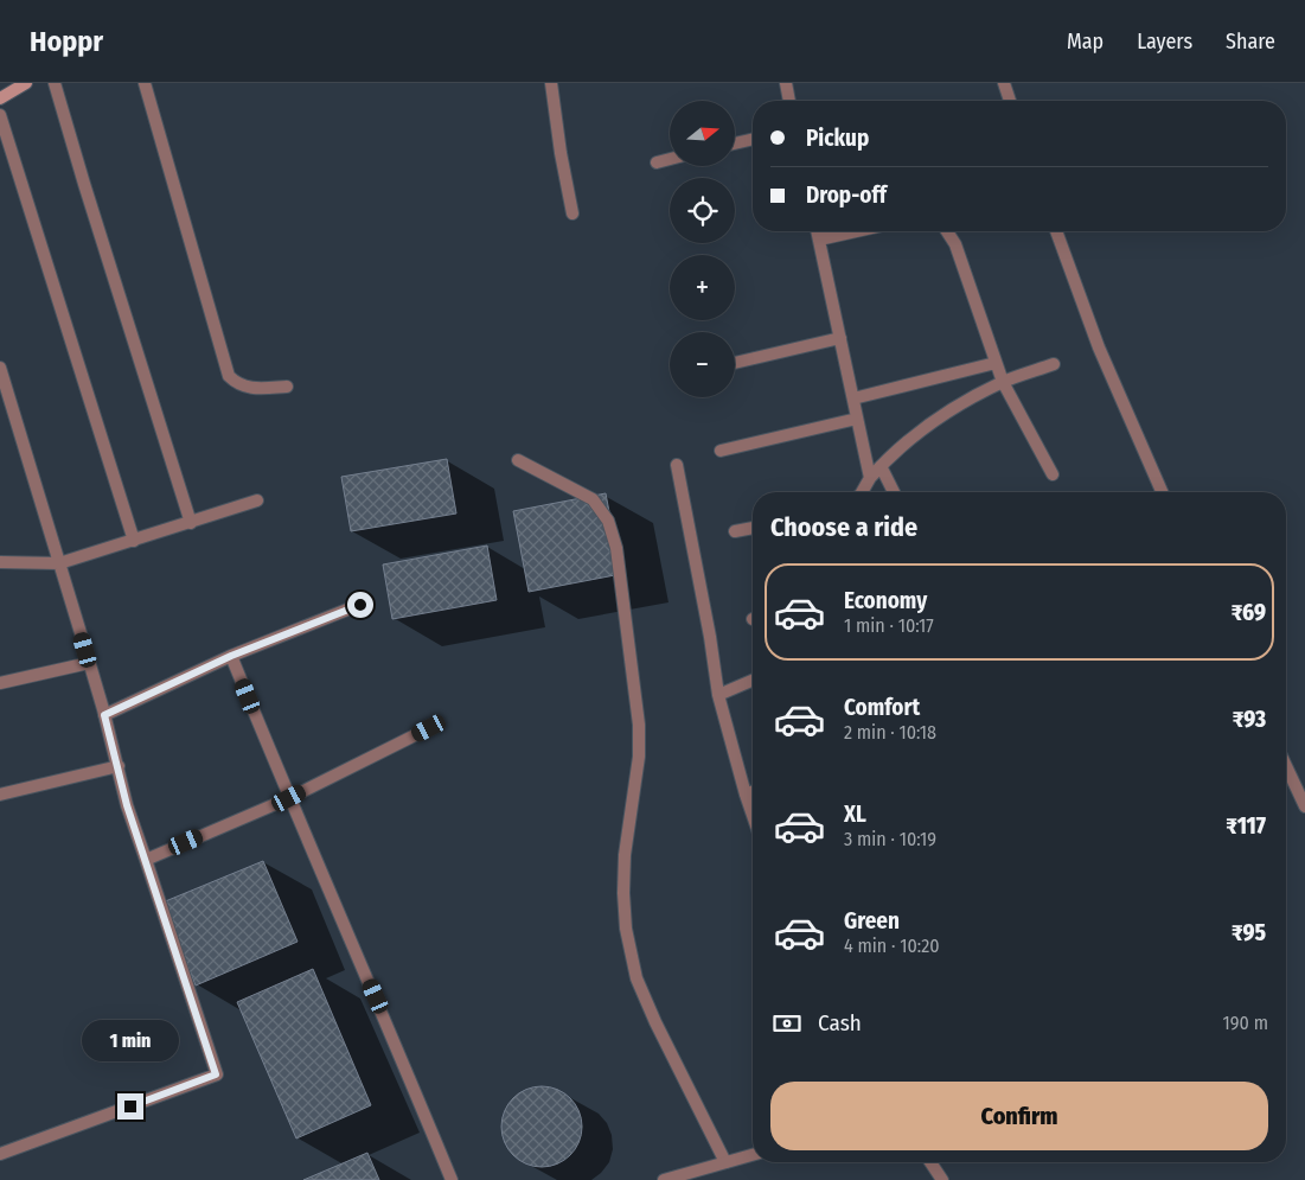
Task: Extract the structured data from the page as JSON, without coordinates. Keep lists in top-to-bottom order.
{
  "north": "right",
  "page": {
    "header": "Hoppr",
    "nav": ["Map", "Layers", "Share"],
    "map_buttons": ["+", "−"],
    "banner": ["Pickup", "Drop-off"],
    "heading": "Choose a ride",
    "list": [
      {
        "name": "Economy",
        "note": "1 min · 10:17",
        "value": "₹69"
      },
      {
        "name": "Comfort",
        "note": "2 min · 10:18",
        "value": "₹93"
      },
      {
        "name": "XL",
        "note": "3 min · 10:19",
        "value": "₹117"
      },
      {
        "name": "Green",
        "note": "4 min · 10:20",
        "value": "₹95"
      }
    ],
    "pay": ["Cash", "190 m"],
    "bubble": "1 min",
    "buttons": "Confirm"
  }
}
